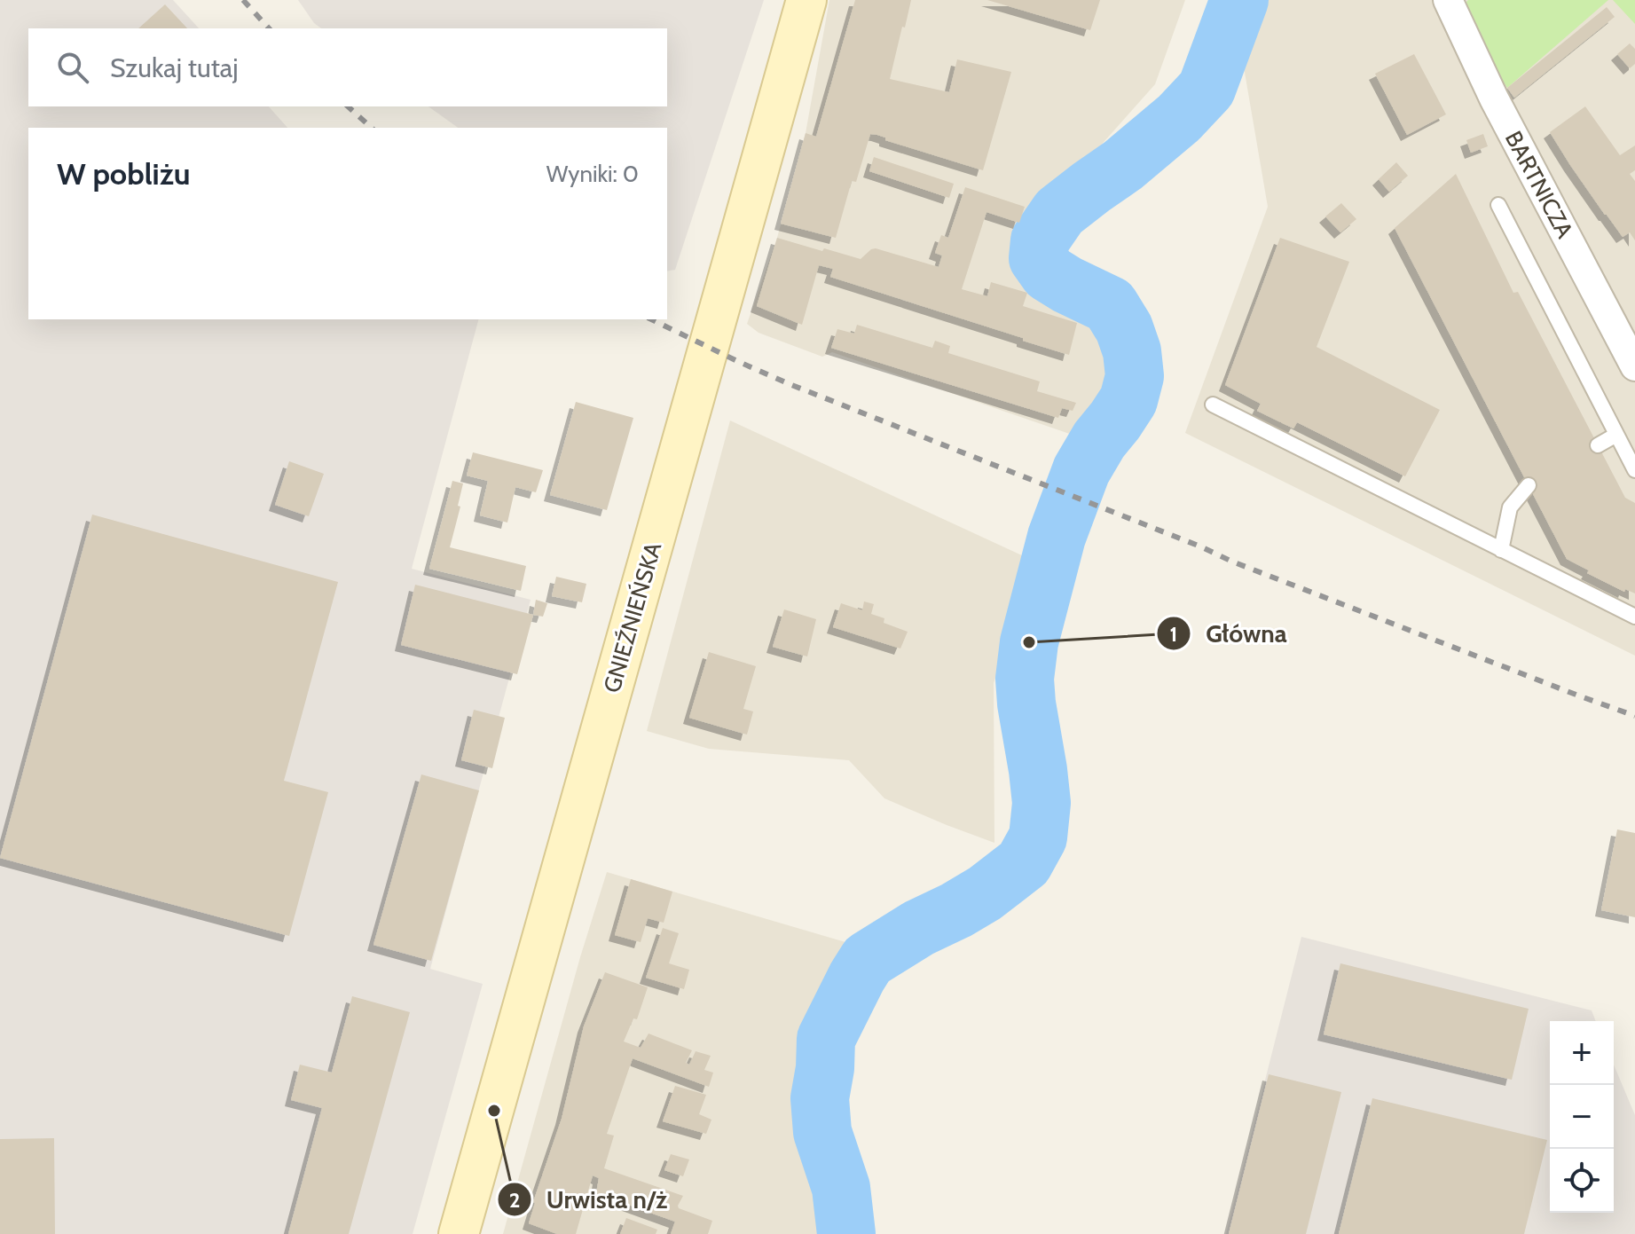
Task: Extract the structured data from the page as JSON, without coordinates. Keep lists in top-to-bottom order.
{
  "streets": {
    "street": ["BARTNICZA", "GNIEŹNIEŃSKA"]
  },
  "places": ["Główna", "Urwista n/ż"],
  "page": {
    "search": "Szukaj tutaj",
    "heading": ["W pobliżu", "Wyniki: 0"],
    "map_buttons": ["+", "−"]
  }
}
